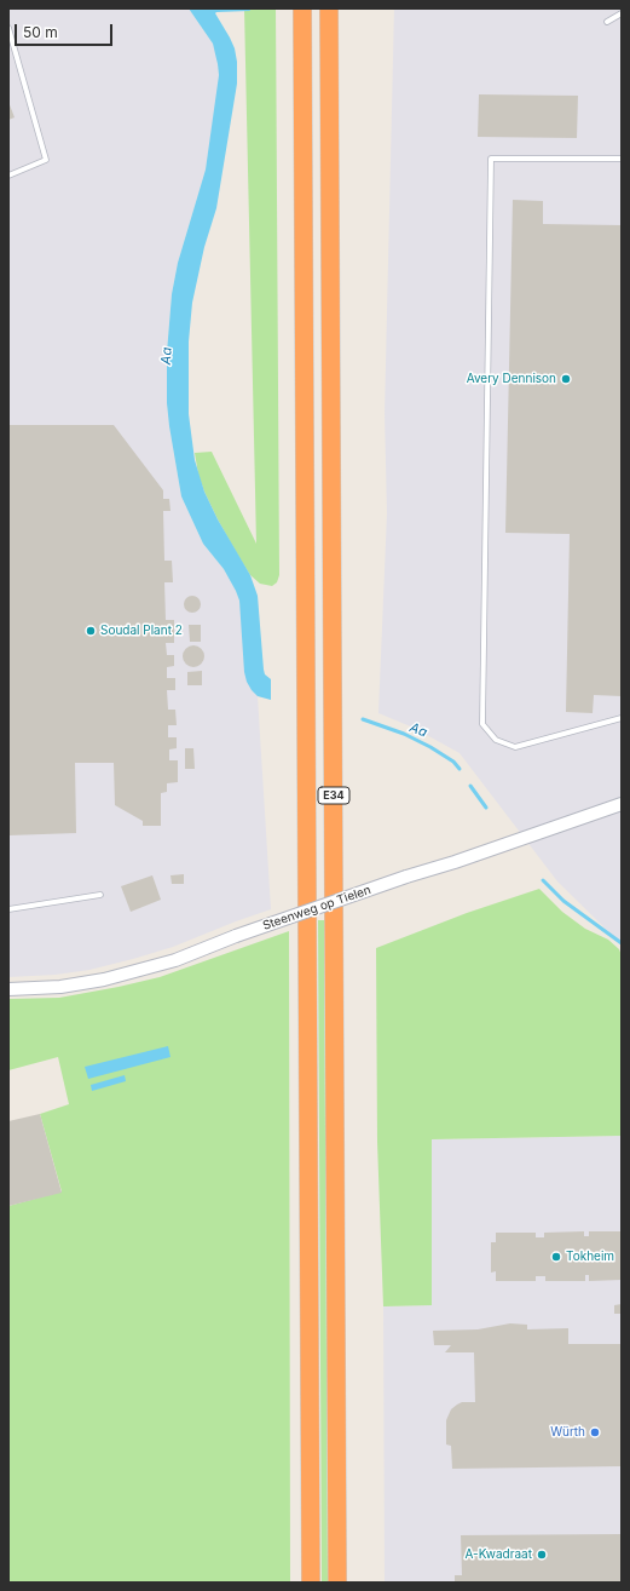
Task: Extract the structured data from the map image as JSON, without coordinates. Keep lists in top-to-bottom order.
{
  "streets": {
    "highway": ["E34"],
    "street": ["Steenweg op Tielen"]
  },
  "water": ["Aa"],
  "places": [
    "Avery Dennison",
    "Soudal Plant 2",
    "Tokheim",
    "Würth",
    "A-Kwadraat"
  ],
  "scale_bar": "50 m"
}
